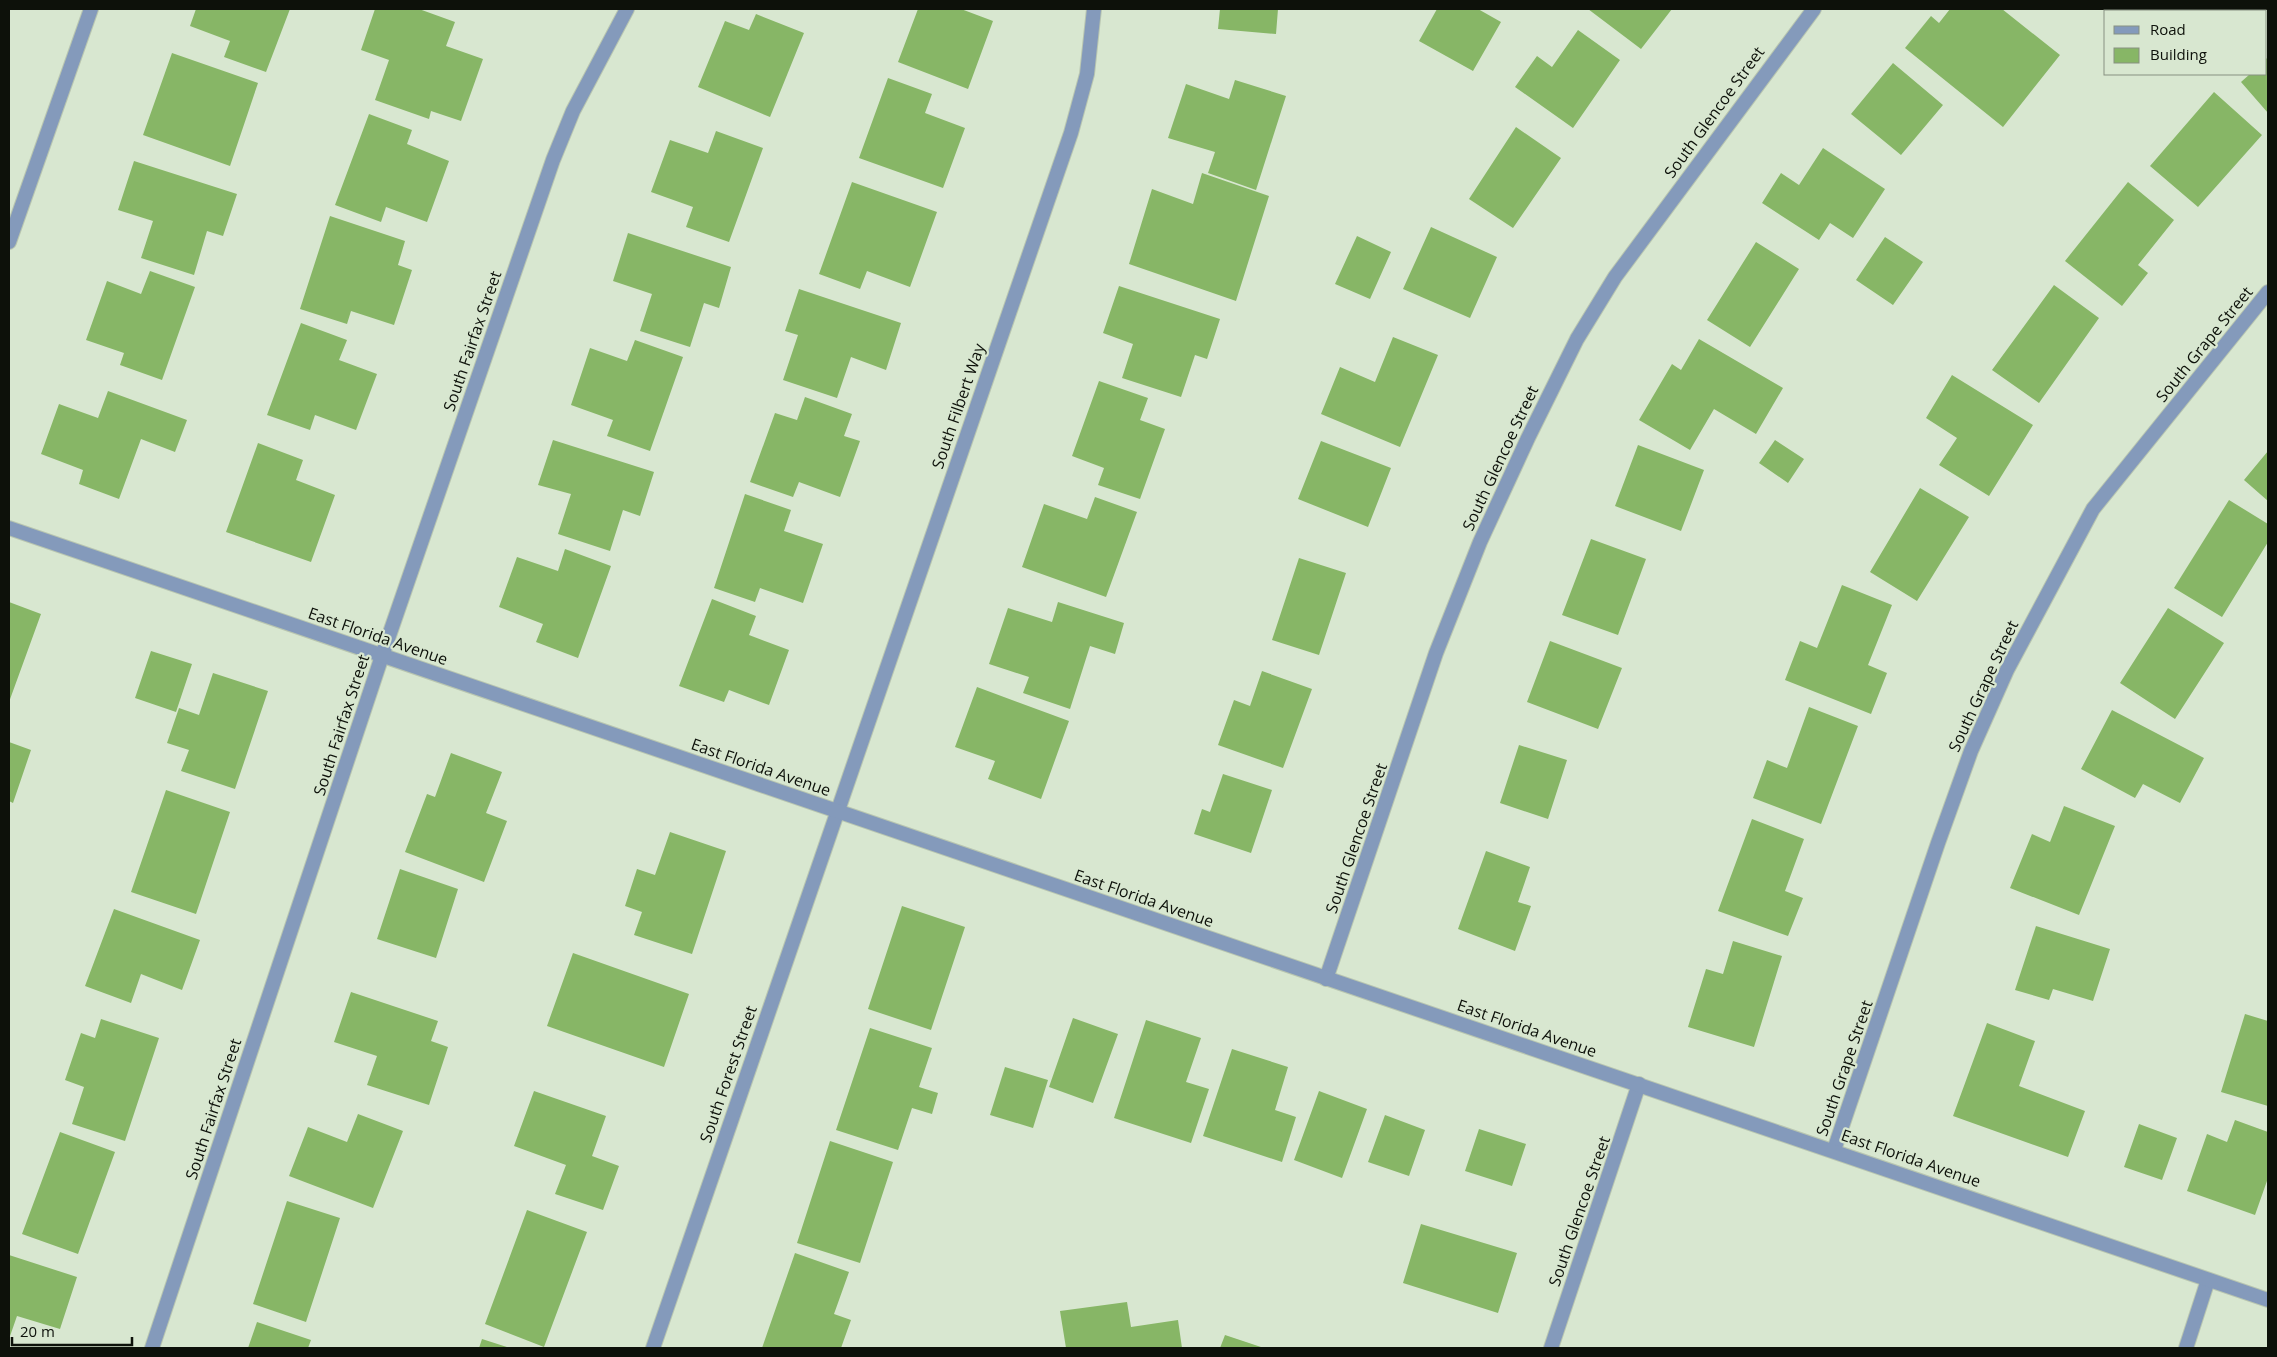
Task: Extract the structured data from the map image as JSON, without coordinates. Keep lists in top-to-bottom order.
{
  "streets": {
    "street": [
      "South Glencoe Street",
      "South Fairfax Street",
      "South Grape Street",
      "South Filbert Way",
      "East Florida Avenue",
      "South Forest Street"
    ]
  },
  "crossings": [
    ["South Glencoe Street", "East Florida Avenue"],
    ["South Fairfax Street", "East Florida Avenue"],
    ["South Grape Street", "East Florida Avenue"],
    ["South Filbert Way", "East Florida Avenue"],
    ["South Filbert Way", "South Forest Street"],
    ["East Florida Avenue", "South Forest Street"]
  ],
  "legend": ["Road", "Building"],
  "scale_bar": "20 m"
}
